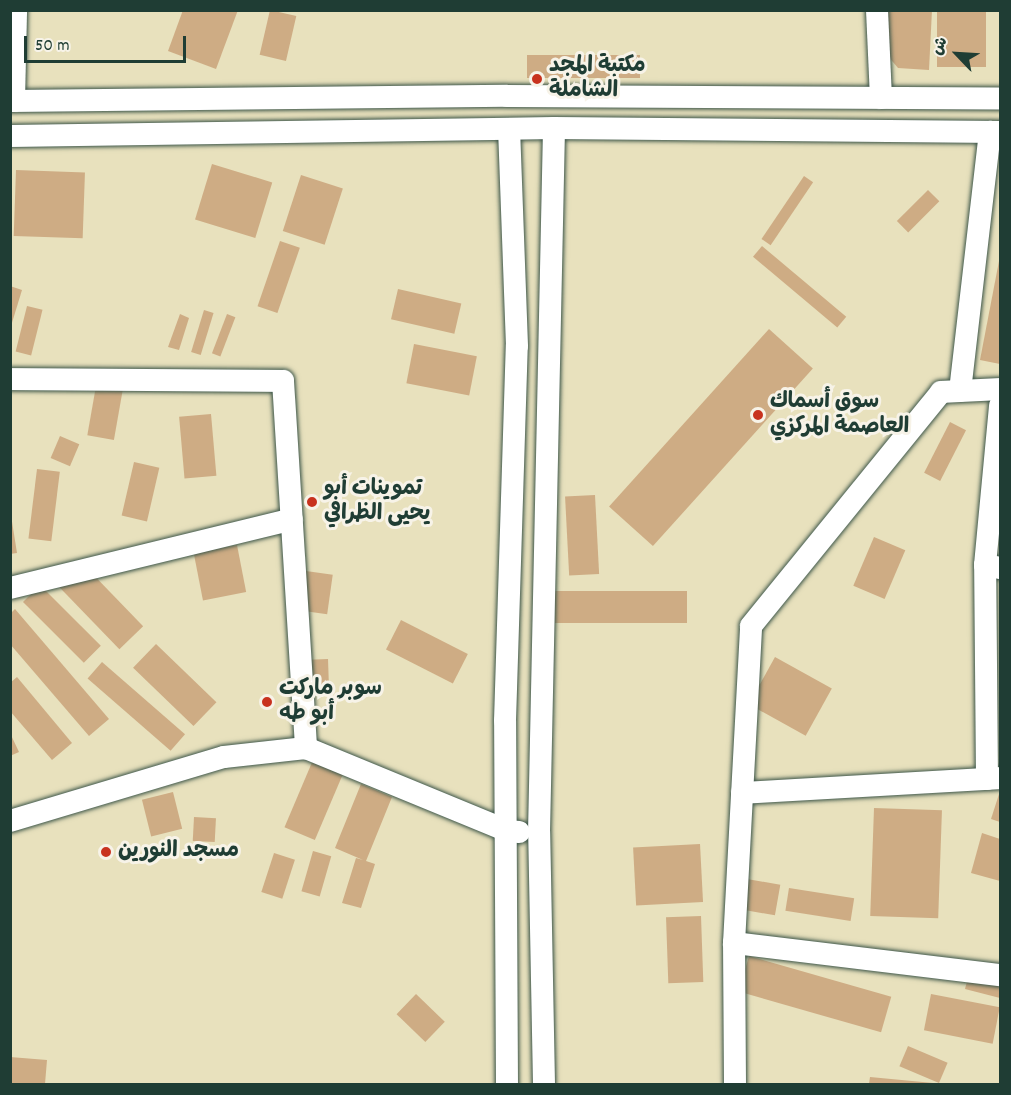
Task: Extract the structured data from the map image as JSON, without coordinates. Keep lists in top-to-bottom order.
{
  "places": [
    "مكتبة المجد الشاملة",
    "سوق أسماك العاصمة المركزي",
    "تموينات أبو يحيى الظرافي",
    "سوبر ماركت أبو طه",
    "مسجد النورين"
  ],
  "scale_bar": "50 m",
  "north": "top left"
}
